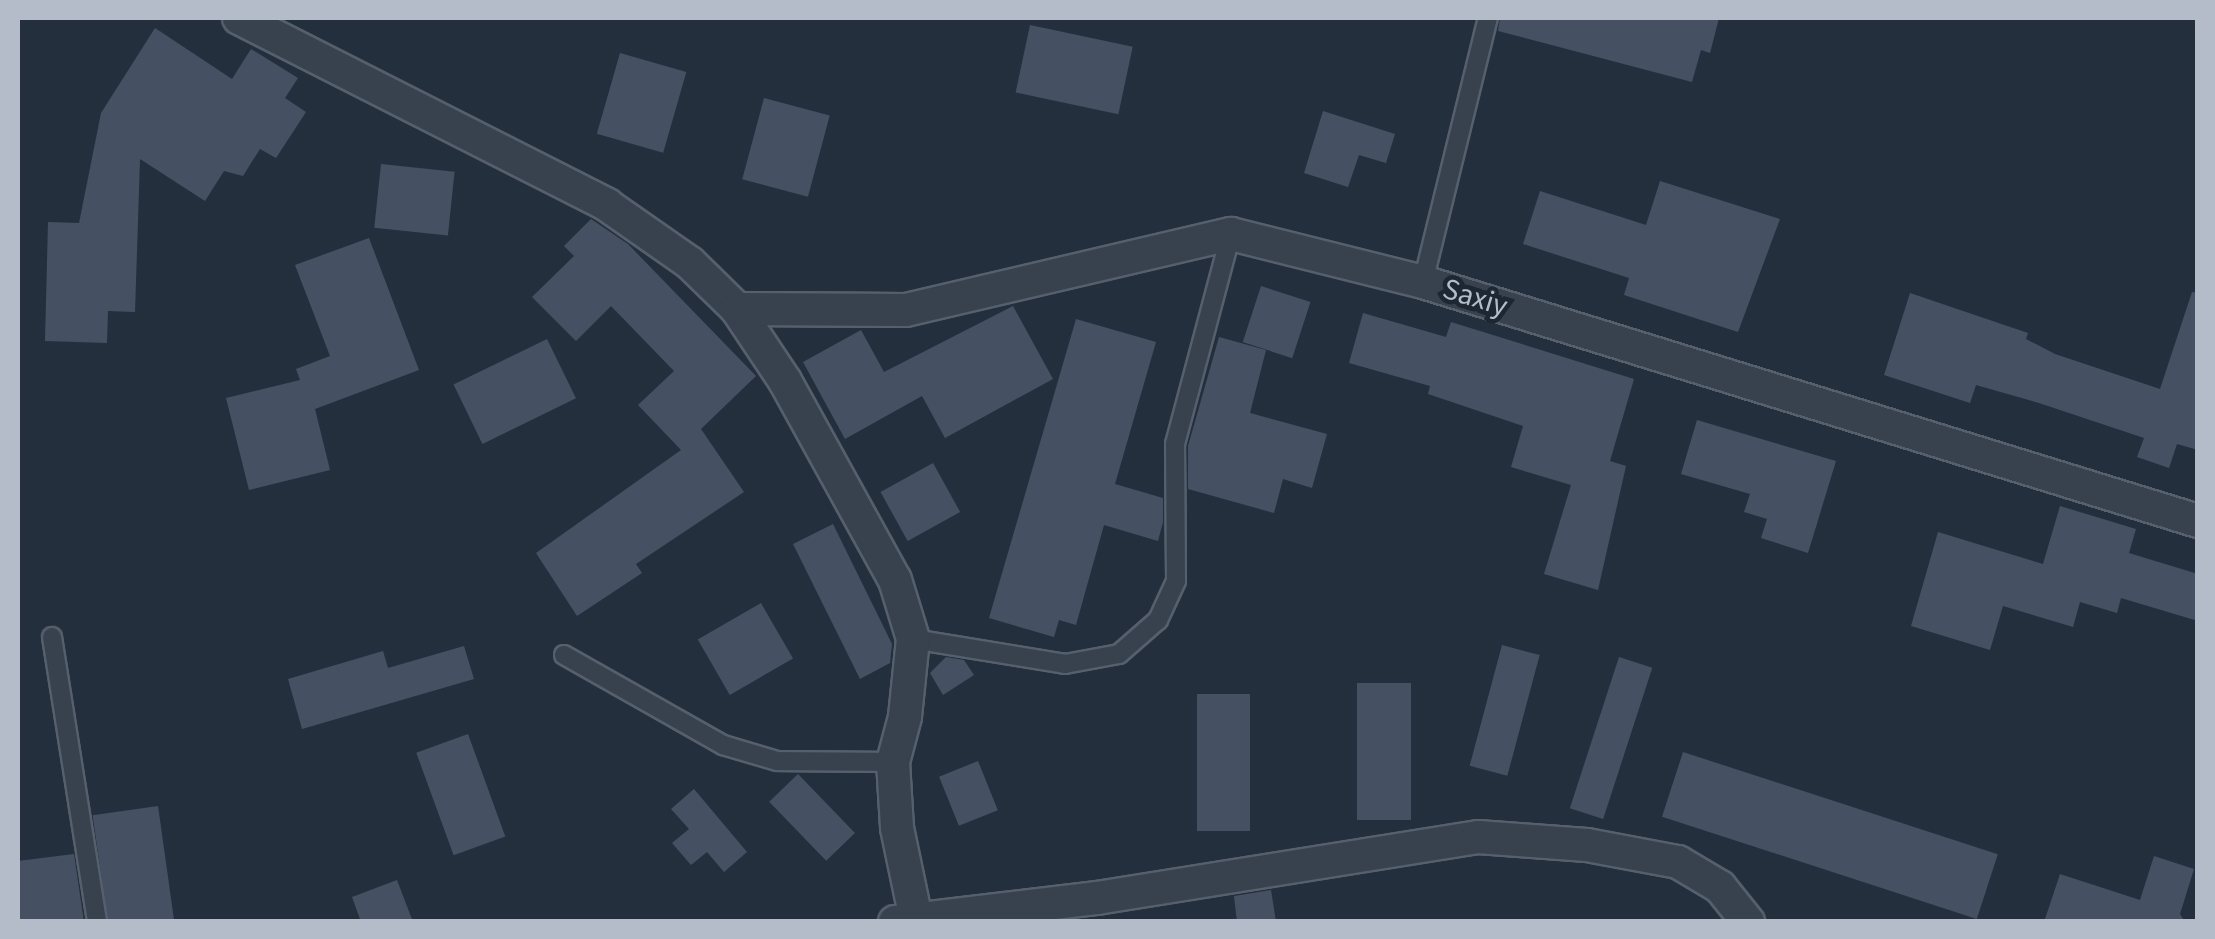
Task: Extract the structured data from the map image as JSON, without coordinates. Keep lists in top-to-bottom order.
{
  "streets": {
    "street": ["Saxiy"]
  }
}
